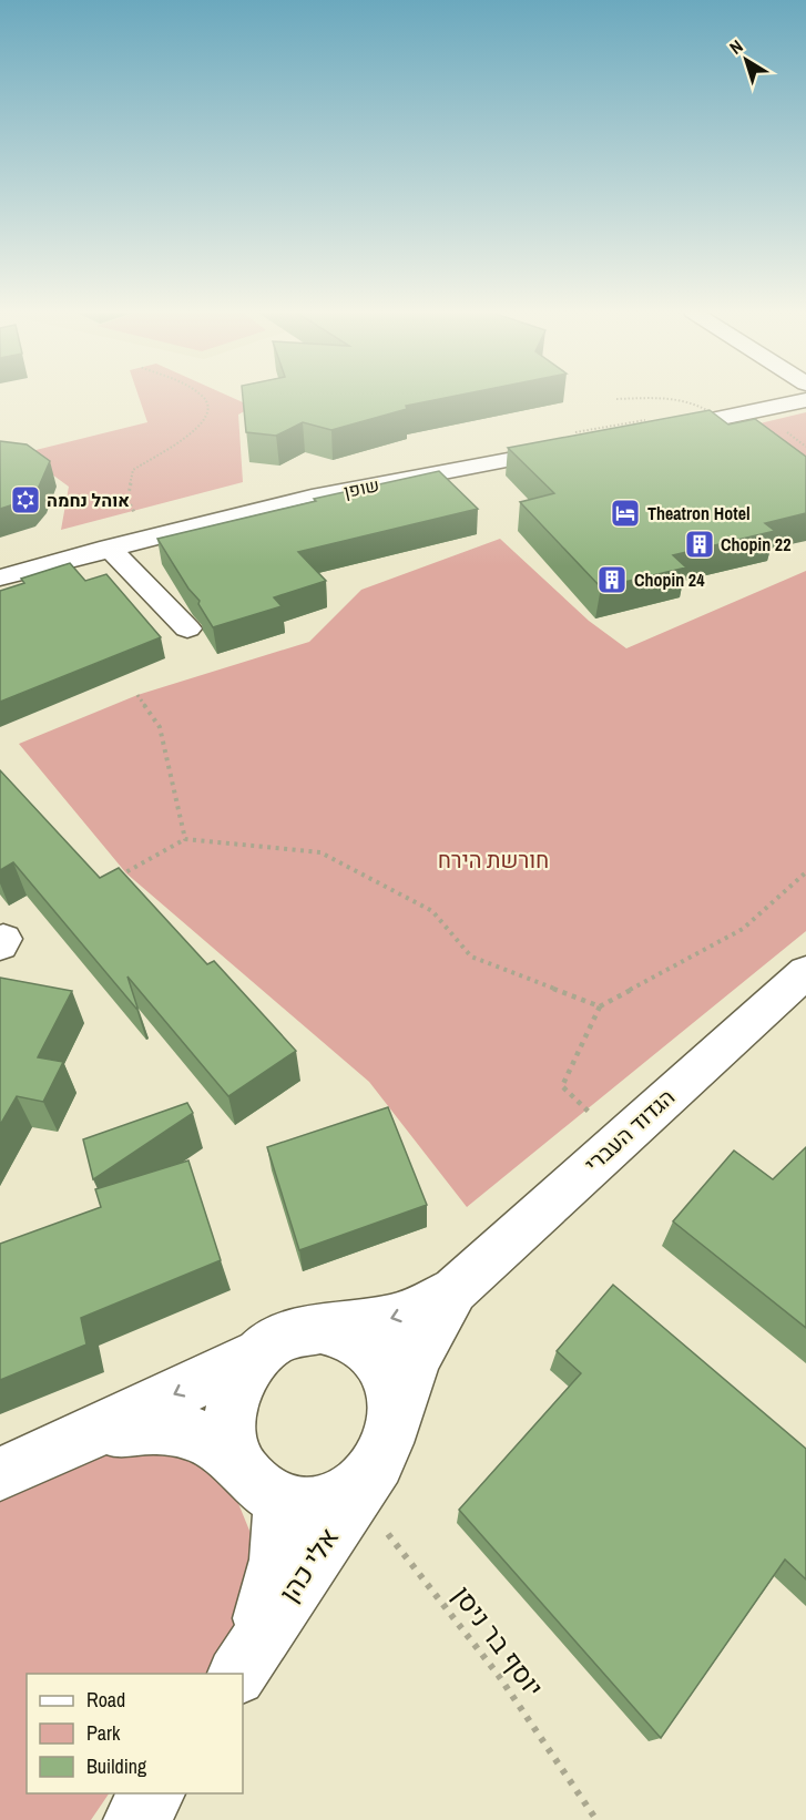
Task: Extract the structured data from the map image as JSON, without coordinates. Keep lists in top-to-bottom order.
{
  "streets": {
    "street": ["שופן", "הגדוד העברי", "אלי כהן"],
    "path": ["יוסף בר ניסן"]
  },
  "crossings": [
    ["הגדוד העברי", "אלי כהן"],
    ["הגדוד העברי", "יוסף בר ניסן"],
    ["אלי כהן", "יוסף בר ניסן"]
  ],
  "parks": ["חורשת הירח"],
  "places": {
    "synagogue": ["אוהל נחמה"],
    "hotel": ["Theatron Hotel"],
    "building": ["Chopin 22", "Chopin 24"]
  },
  "legend": ["Road", "Park", "Building"],
  "north": "top left"
}
